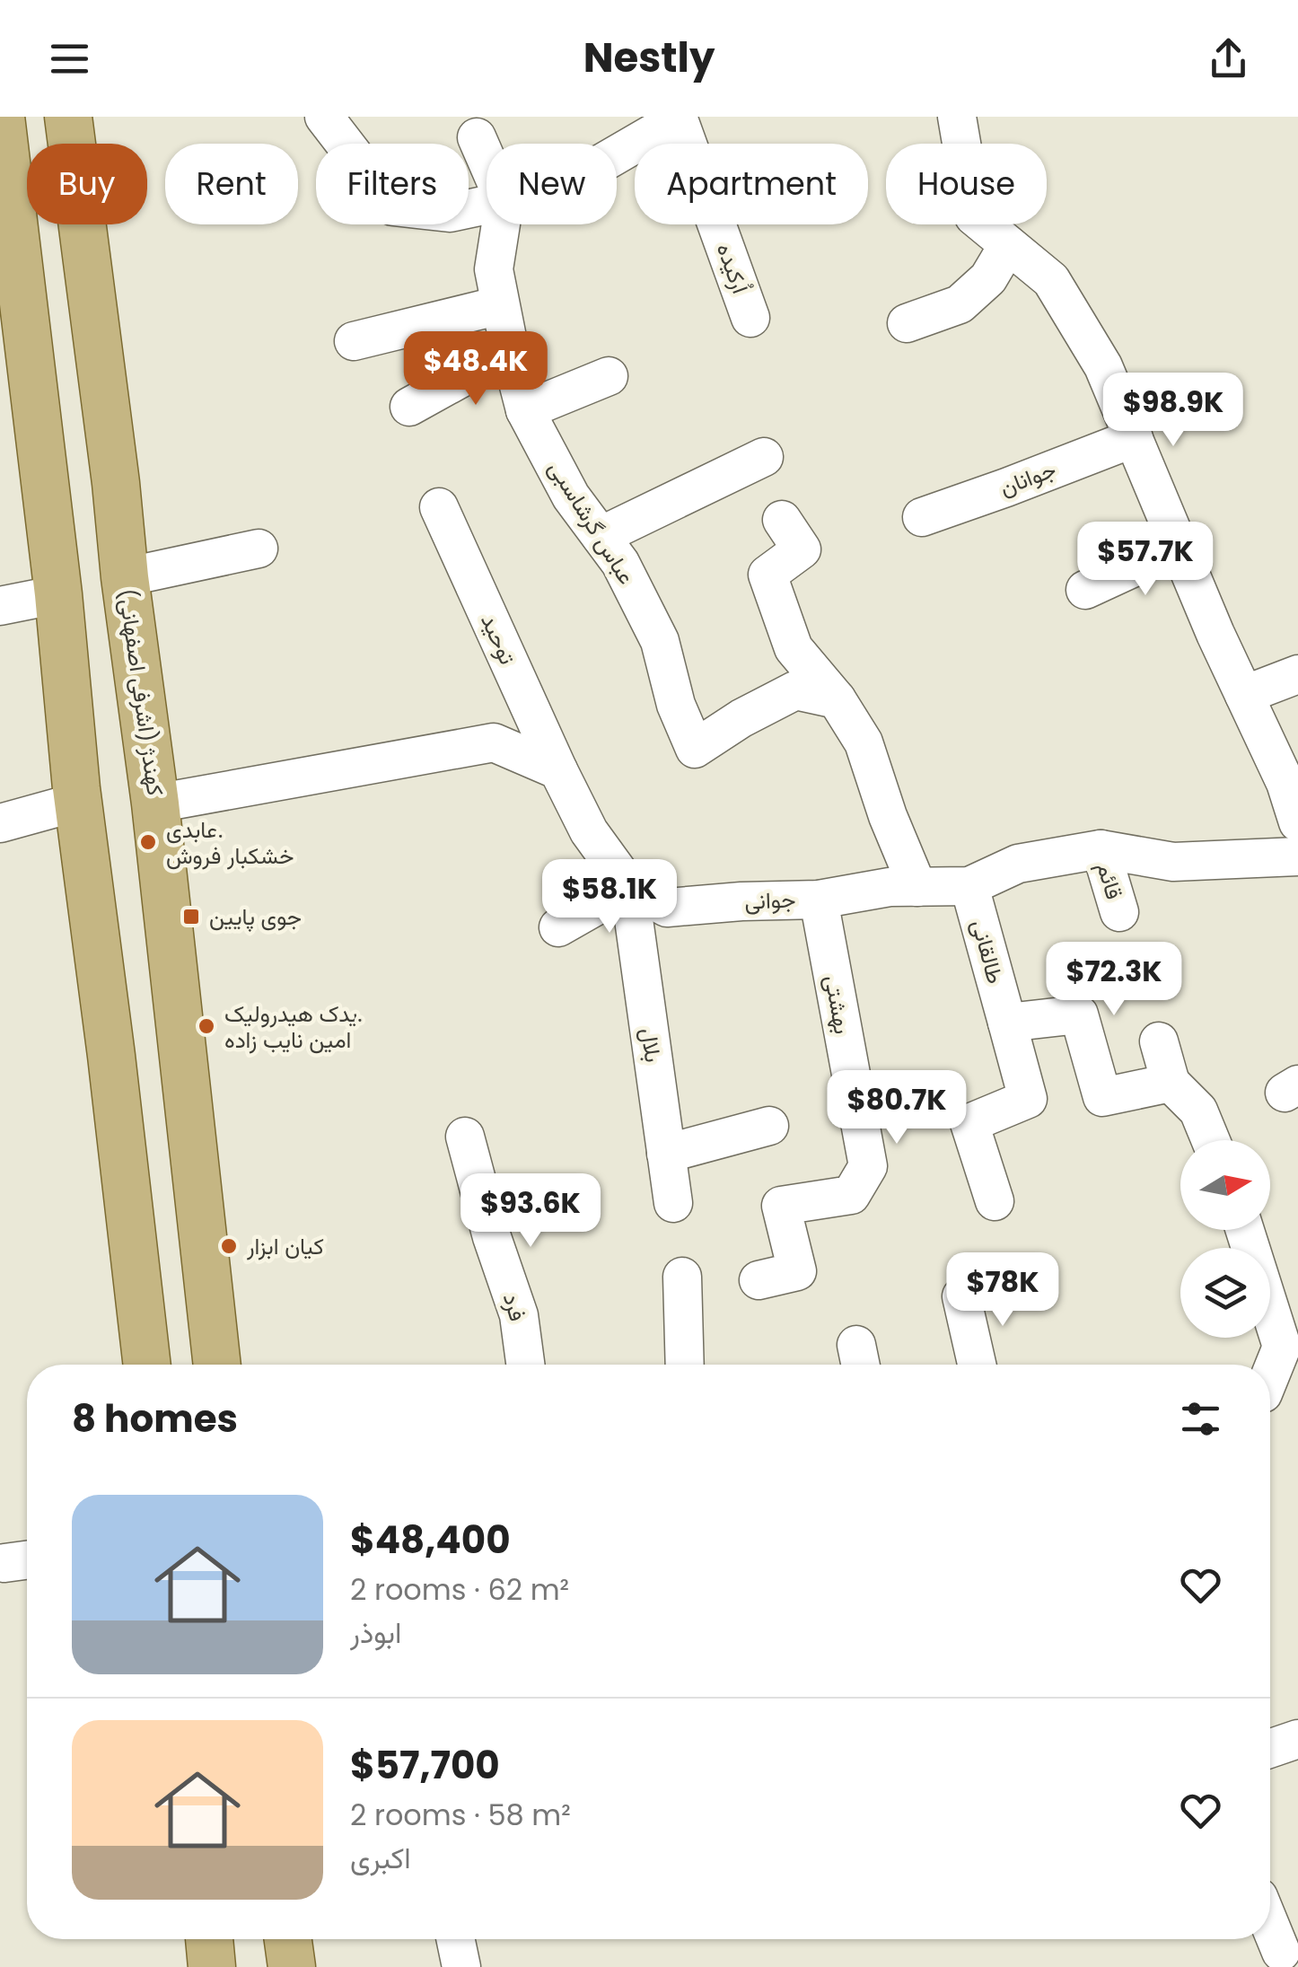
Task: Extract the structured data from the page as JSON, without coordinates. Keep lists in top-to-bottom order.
{
  "streets": {
    "main road": ["کهندژ (اشرفی اصفهانی)"],
    "street": [
      "اُرکیده",
      "جوانان",
      "عباس گرشاسبی",
      "توحید",
      "قائم",
      "جوانی",
      "طالقانی",
      "بهشتی",
      "بلال",
      "فرد"
    ]
  },
  "crossings": [
    ["توحید", "جوانی"],
    ["قائم", "جوانی"],
    ["جوانی", "طالقانی"],
    ["جوانی", "بهشتی"],
    ["جوانی", "بلال"]
  ],
  "places": {
    "other": ["عابدی. خشکبار فروش", "یدک هیدرولیک. امین نایب زاده", "کیان ابزار"],
    "transit": ["جوی پایین"]
  },
  "north": "right",
  "page": {
    "header": "Nestly",
    "chip": [
      "Buy",
      "Rent",
      "Filters",
      "New",
      "Apartment",
      "House"
    ],
    "price": [
      "$48.4K",
      "$98.9K",
      "$57.7K",
      "$58.1K",
      "$72.3K",
      "$80.7K",
      "$93.6K",
      "$78K"
    ],
    "heading": "8 homes",
    "list": [
      {
        "name": "$48,400",
        "note": "2 rooms · 62 m² · ابوذر"
      },
      {
        "name": "$57,700",
        "note": "2 rooms · 58 m² · اکبری"
      }
    ]
  }
}
